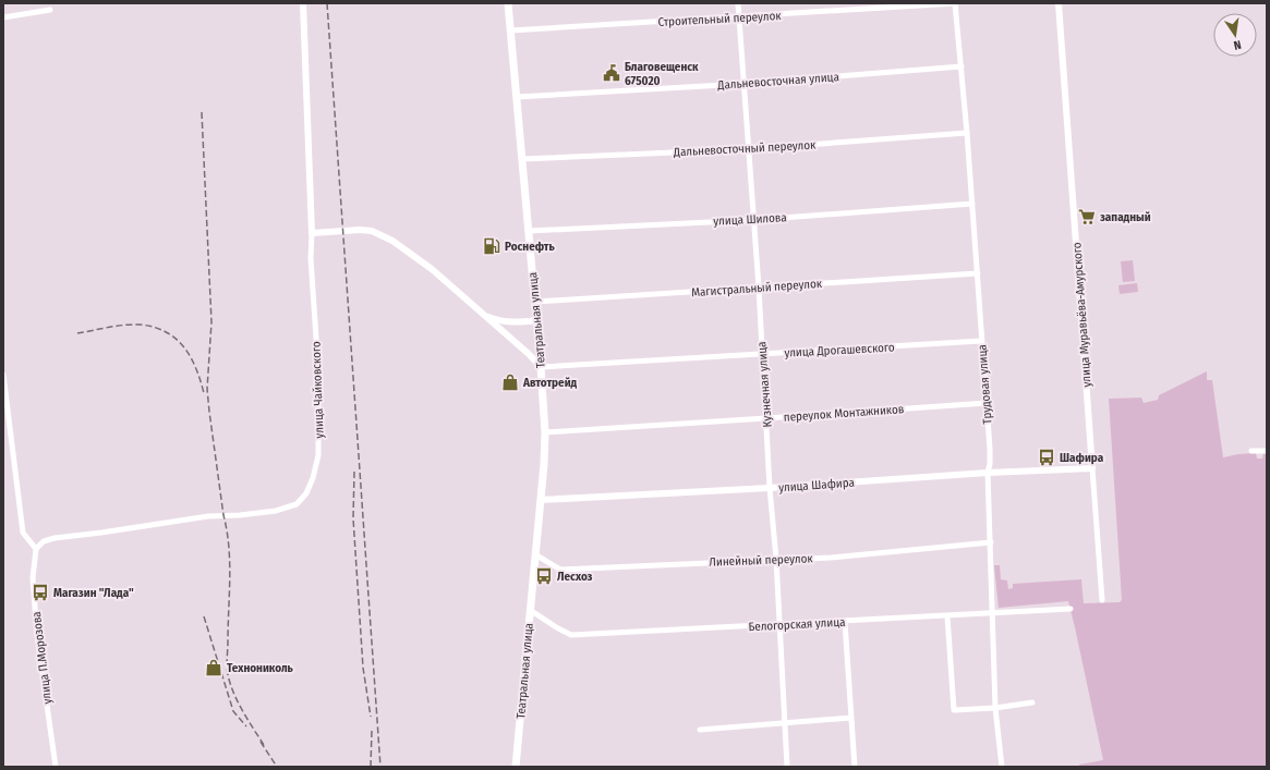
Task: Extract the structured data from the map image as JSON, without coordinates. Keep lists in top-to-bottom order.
{
  "streets": {
    "main road": ["Театральная улица"],
    "street": [
      "Строительный переулок",
      "Дальневосточная улица",
      "Дальневосточный переулок",
      "улица Шилова",
      "Магистральный переулок",
      "улица Муравьёва-Амурского",
      "улица Дрогашевского",
      "Кузнечная улица",
      "Трудовая улица",
      "улица Чайковского",
      "переулок Монтажников",
      "улица Шафира",
      "Линейный переулок",
      "Белогорская улица",
      "улица П.Морозова"
    ]
  },
  "crossings": [
    ["Строительный переулок", "Театральная улица"],
    ["Строительный переулок", "Кузнечная улица"],
    ["Строительный переулок", "Трудовая улица"],
    ["Дальневосточная улица", "Театральная улица"],
    ["Дальневосточная улица", "Кузнечная улица"],
    ["Дальневосточная улица", "Трудовая улица"],
    ["Дальневосточный переулок", "Театральная улица"],
    ["Дальневосточный переулок", "Кузнечная улица"],
    ["Дальневосточный переулок", "Трудовая улица"],
    ["улица Шилова", "Театральная улица"],
    ["улица Шилова", "Кузнечная улица"],
    ["улица Шилова", "Трудовая улица"],
    ["Магистральный переулок", "Театральная улица"],
    ["Магистральный переулок", "Кузнечная улица"],
    ["Магистральный переулок", "Трудовая улица"],
    ["улица Муравьёва-Амурского", "улица Шафира"],
    ["Театральная улица", "улица Дрогашевского"],
    ["Театральная улица", "переулок Монтажников"],
    ["Театральная улица", "улица Шафира"],
    ["Театральная улица", "Линейный переулок"],
    ["Театральная улица", "Белогорская улица"],
    ["улица Дрогашевского", "Кузнечная улица"],
    ["улица Дрогашевского", "Трудовая улица"],
    ["Кузнечная улица", "переулок Монтажников"],
    ["Кузнечная улица", "улица Шафира"],
    ["Кузнечная улица", "Линейный переулок"],
    ["Кузнечная улица", "Белогорская улица"],
    ["Трудовая улица", "переулок Монтажников"],
    ["Трудовая улица", "улица Шафира"],
    ["Трудовая улица", "Линейный переулок"],
    ["Трудовая улица", "Белогорская улица"],
    ["улица Чайковского", "улица П.Морозова"]
  ],
  "places": {
    "public building": ["Благовещенск 675020"],
    "supermarket": ["западный"],
    "fuel station": ["Роснефть"],
    "shop": ["Автотрейд", "Технониколь"],
    "bus stop": ["Шафира", "Лесхоз", "Магазин \"Лада\""]
  },
  "north": "bottom"
}
